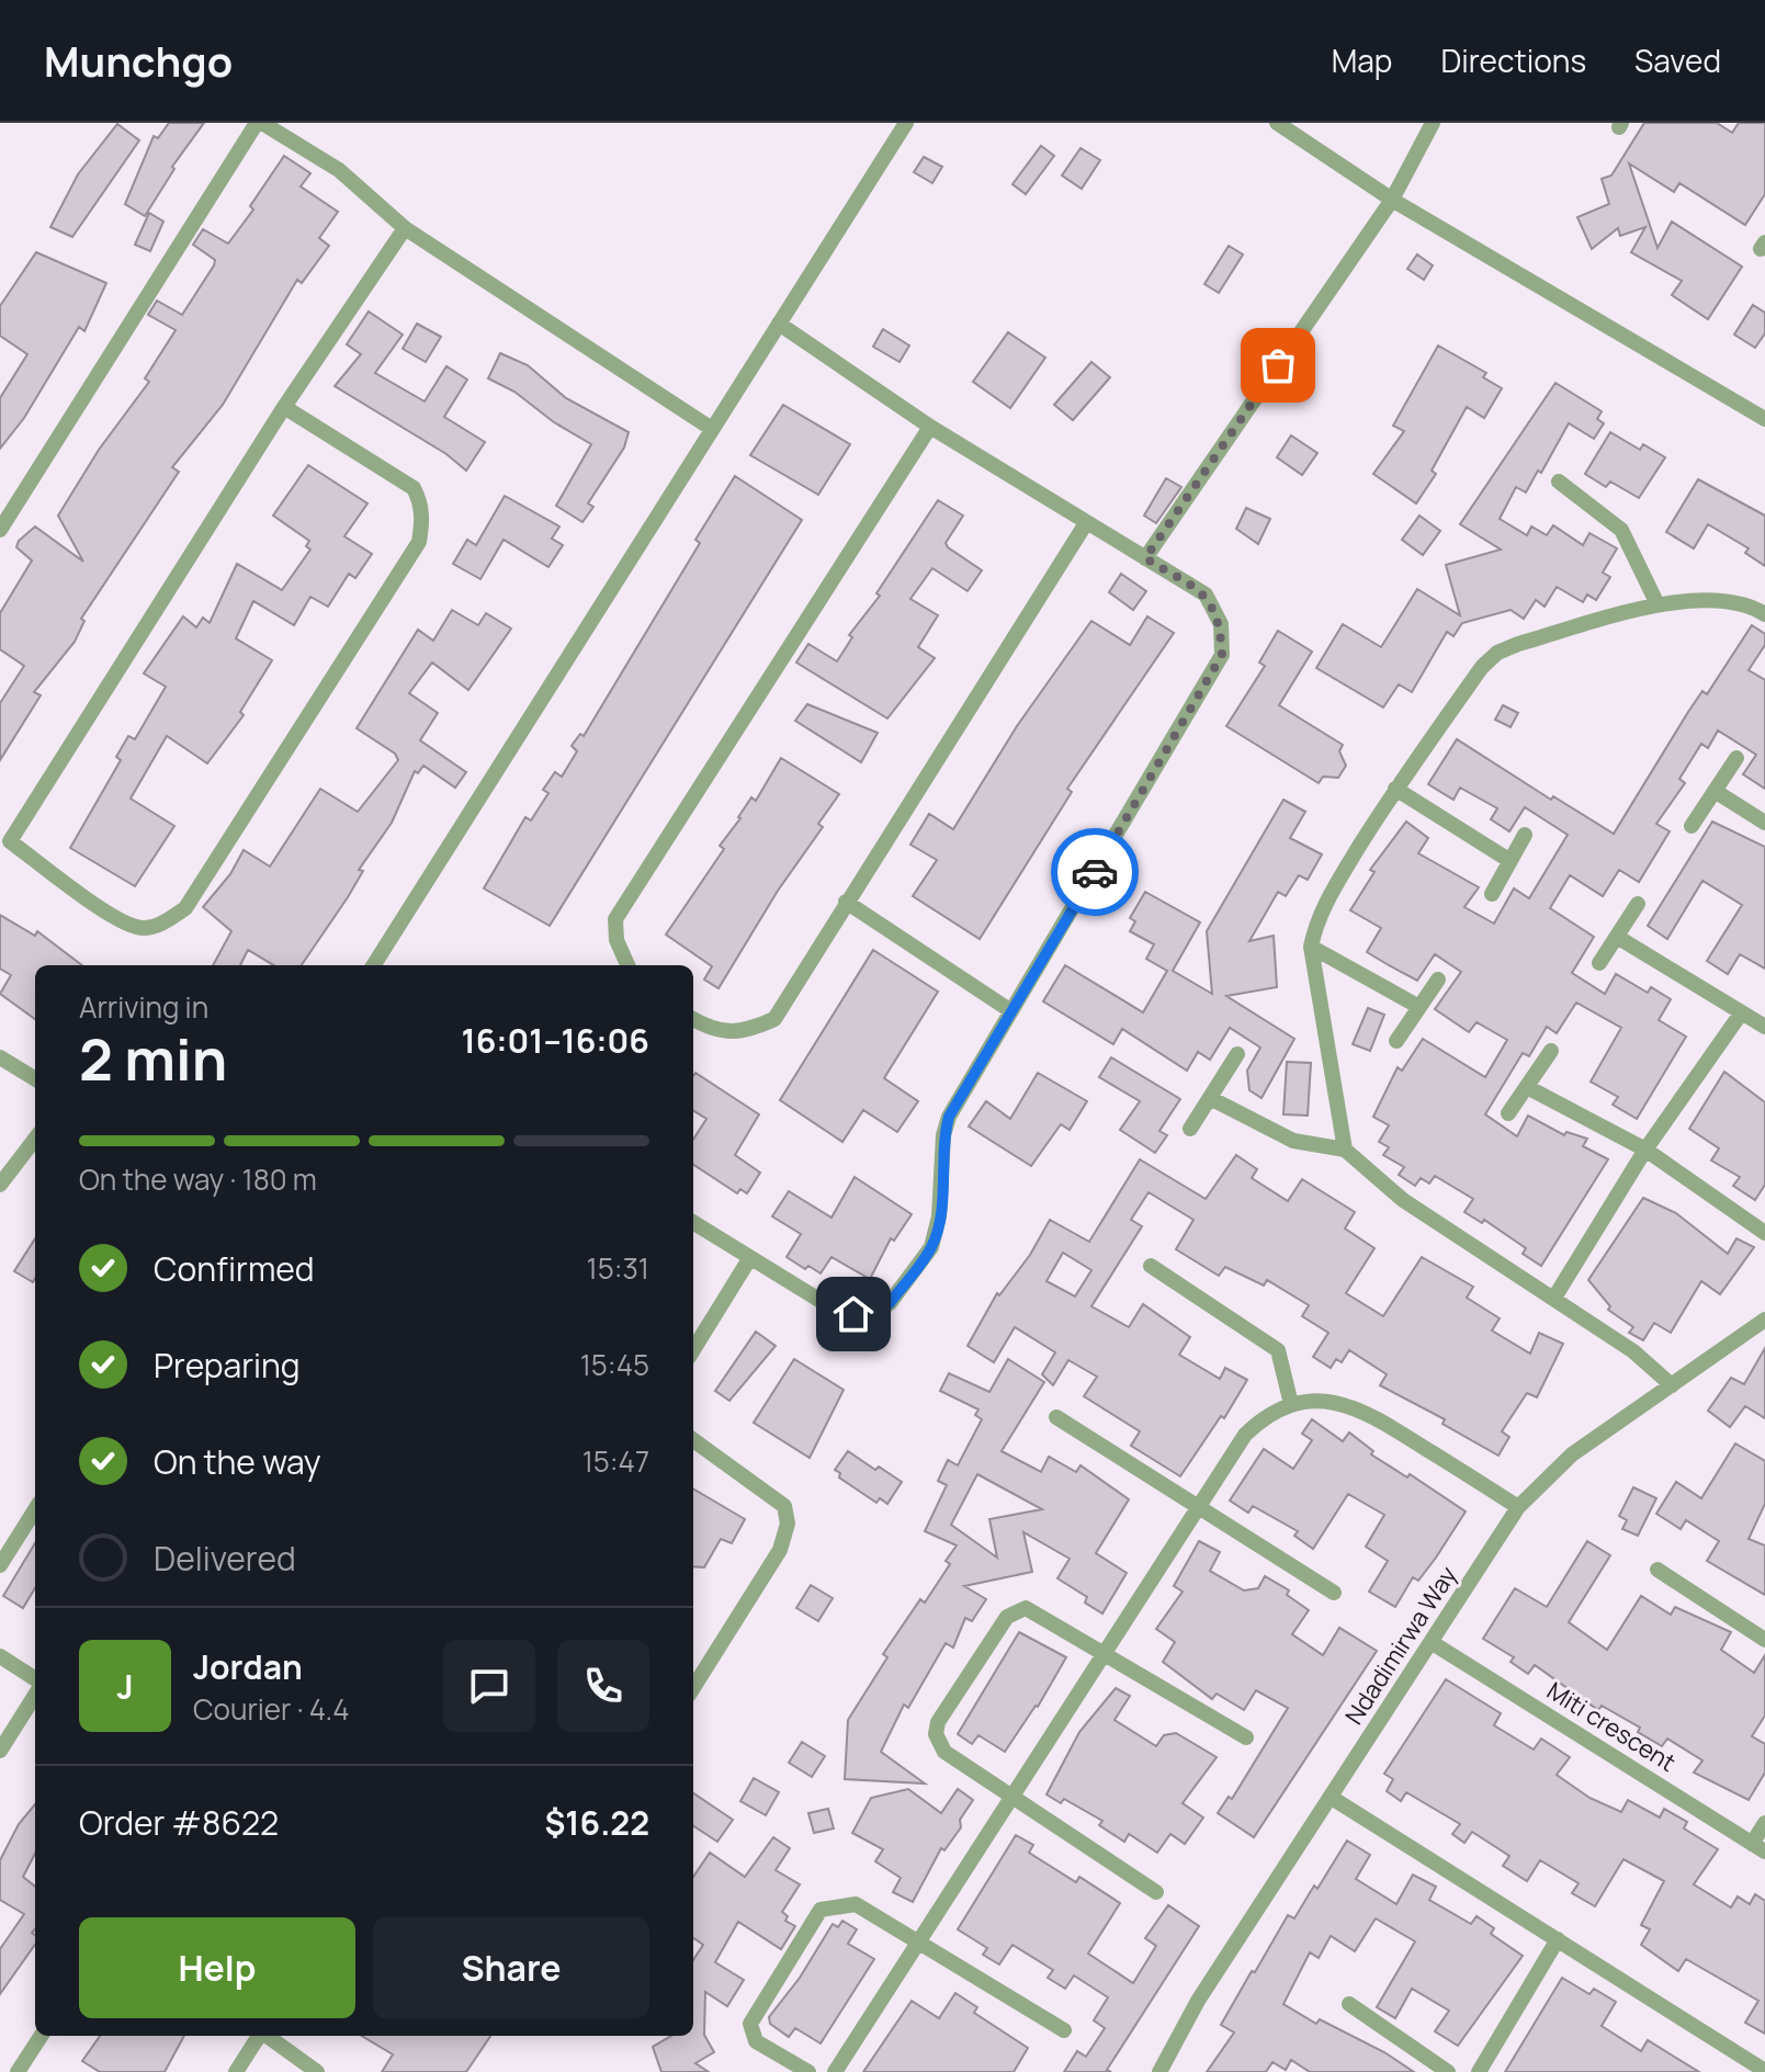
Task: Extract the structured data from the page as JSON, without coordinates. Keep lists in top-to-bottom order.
{
  "streets": {
    "street": ["Ndadimirwa Way", "Miti crescent"]
  },
  "crossings": [
    ["Ndadimirwa Way", "Miti crescent"]
  ],
  "page": {
    "header": "Munchgo",
    "nav": ["Map", "Directions", "Saved"],
    "heading": ["2 min", "Arriving in", "16:01–16:06"],
    "panel": [
      "Jordan",
      "Courier · 4.4",
      "Order #8622",
      "$16.22"
    ],
    "bar": "On the way · 180 m",
    "list": [
      ["Confirmed", "15:31"],
      ["Preparing", "15:45"],
      ["On the way", "15:47"],
      "Delivered"
    ],
    "round": "J",
    "buttons": ["Help", "Share"]
  }
}
